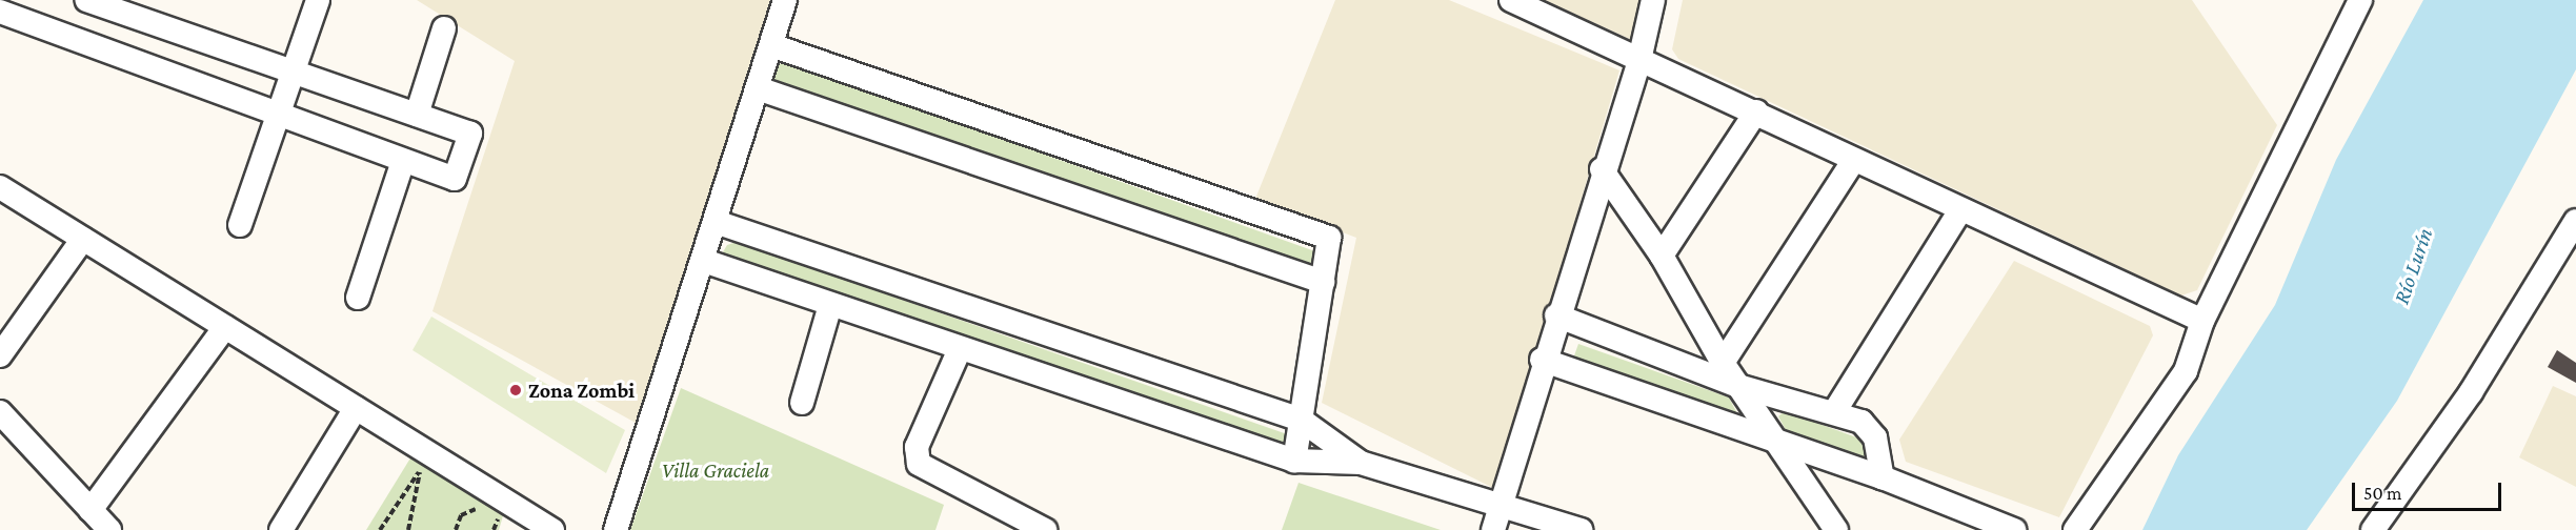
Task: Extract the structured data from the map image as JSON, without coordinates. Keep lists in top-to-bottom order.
{
  "water": ["Río Lurín"],
  "parks": ["Villa Graciela"],
  "places": ["Zona Zombi"],
  "scale_bar": "50 m"
}
